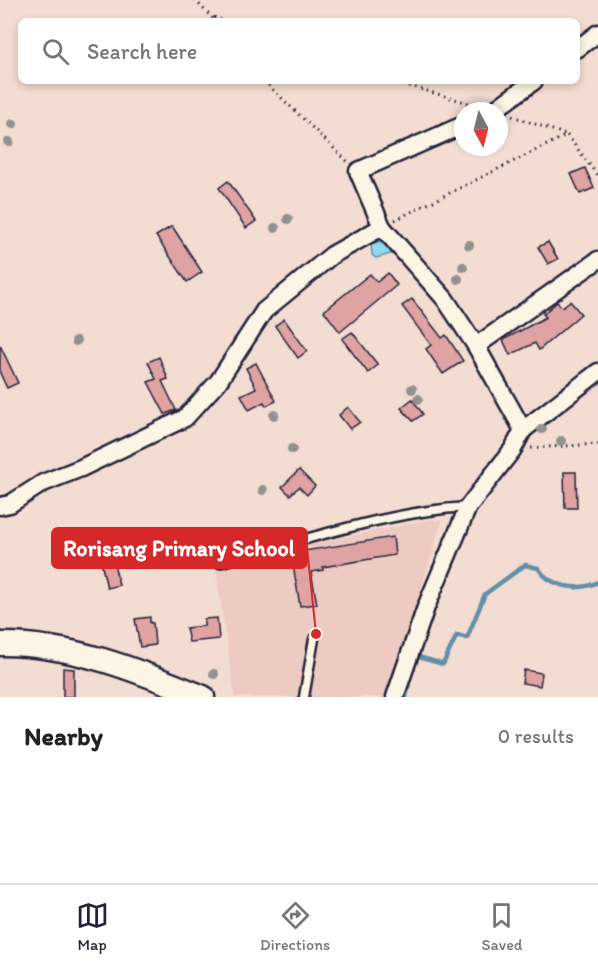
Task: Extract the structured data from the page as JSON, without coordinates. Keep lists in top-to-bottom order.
{
  "places": ["Rorisang Primary School"],
  "north": "bottom",
  "page": {
    "search": "Search here",
    "heading": ["Nearby", "0 results"],
    "nav": ["Map", "Directions", "Saved"]
  }
}
